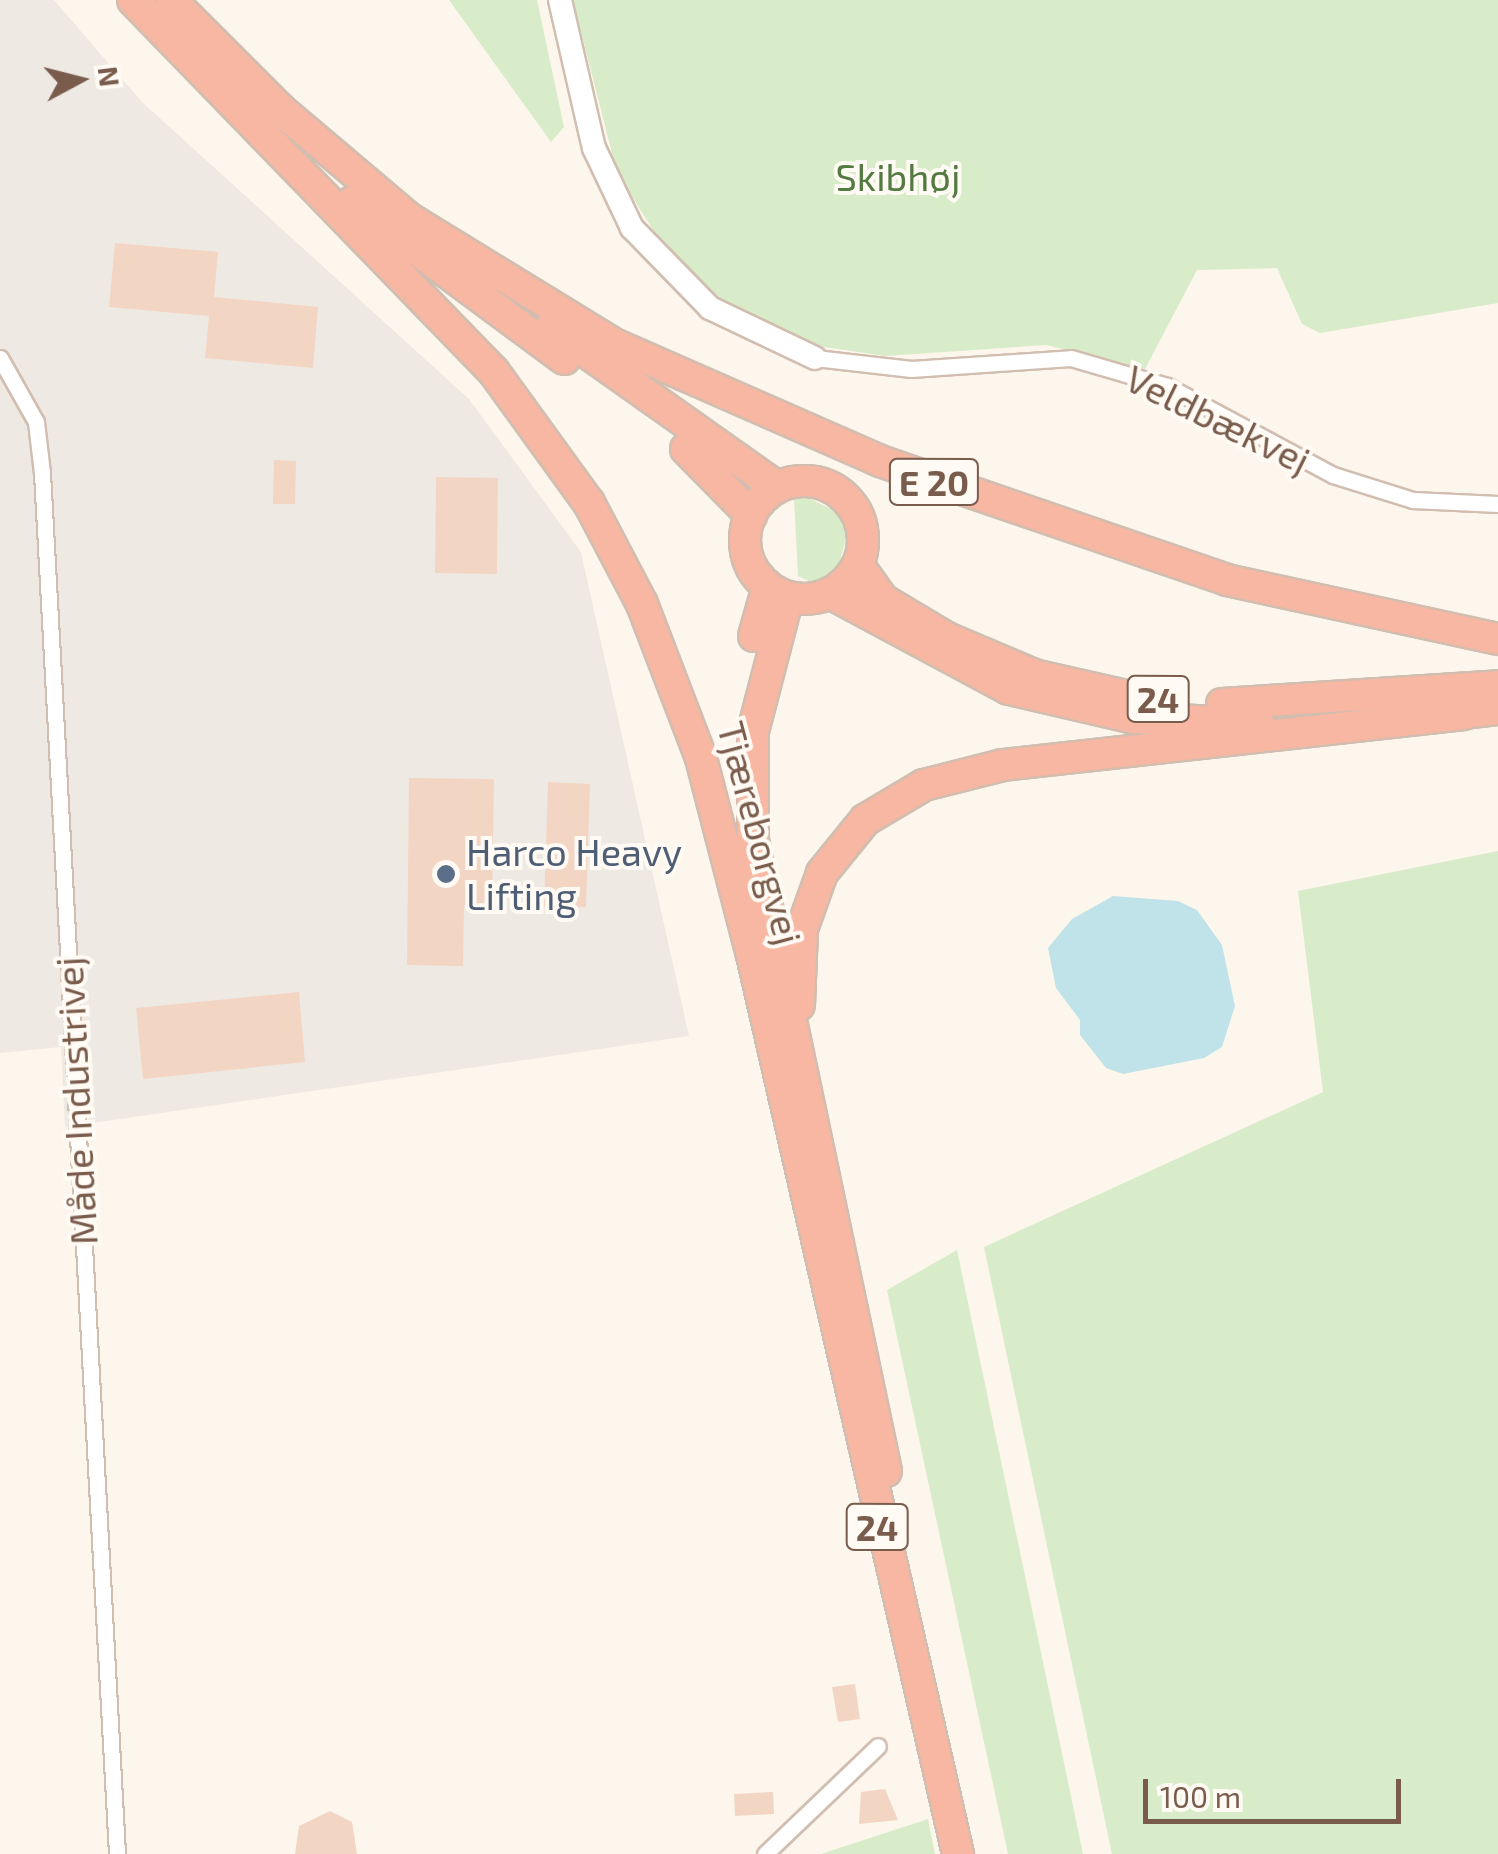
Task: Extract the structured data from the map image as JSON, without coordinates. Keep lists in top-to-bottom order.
{
  "streets": {
    "highway": ["E 20", "24", "Tjæreborgvej"],
    "street": ["Veldbækvej", "Måde Industrivej"]
  },
  "crossings": [
    ["E 20", "24"],
    ["E 20", "Tjæreborgvej"],
    ["24", "Tjæreborgvej"]
  ],
  "parks": ["Skibhøj"],
  "places": ["Harco Heavy Lifting"],
  "scale_bar": "100 m",
  "north": "right"
}
